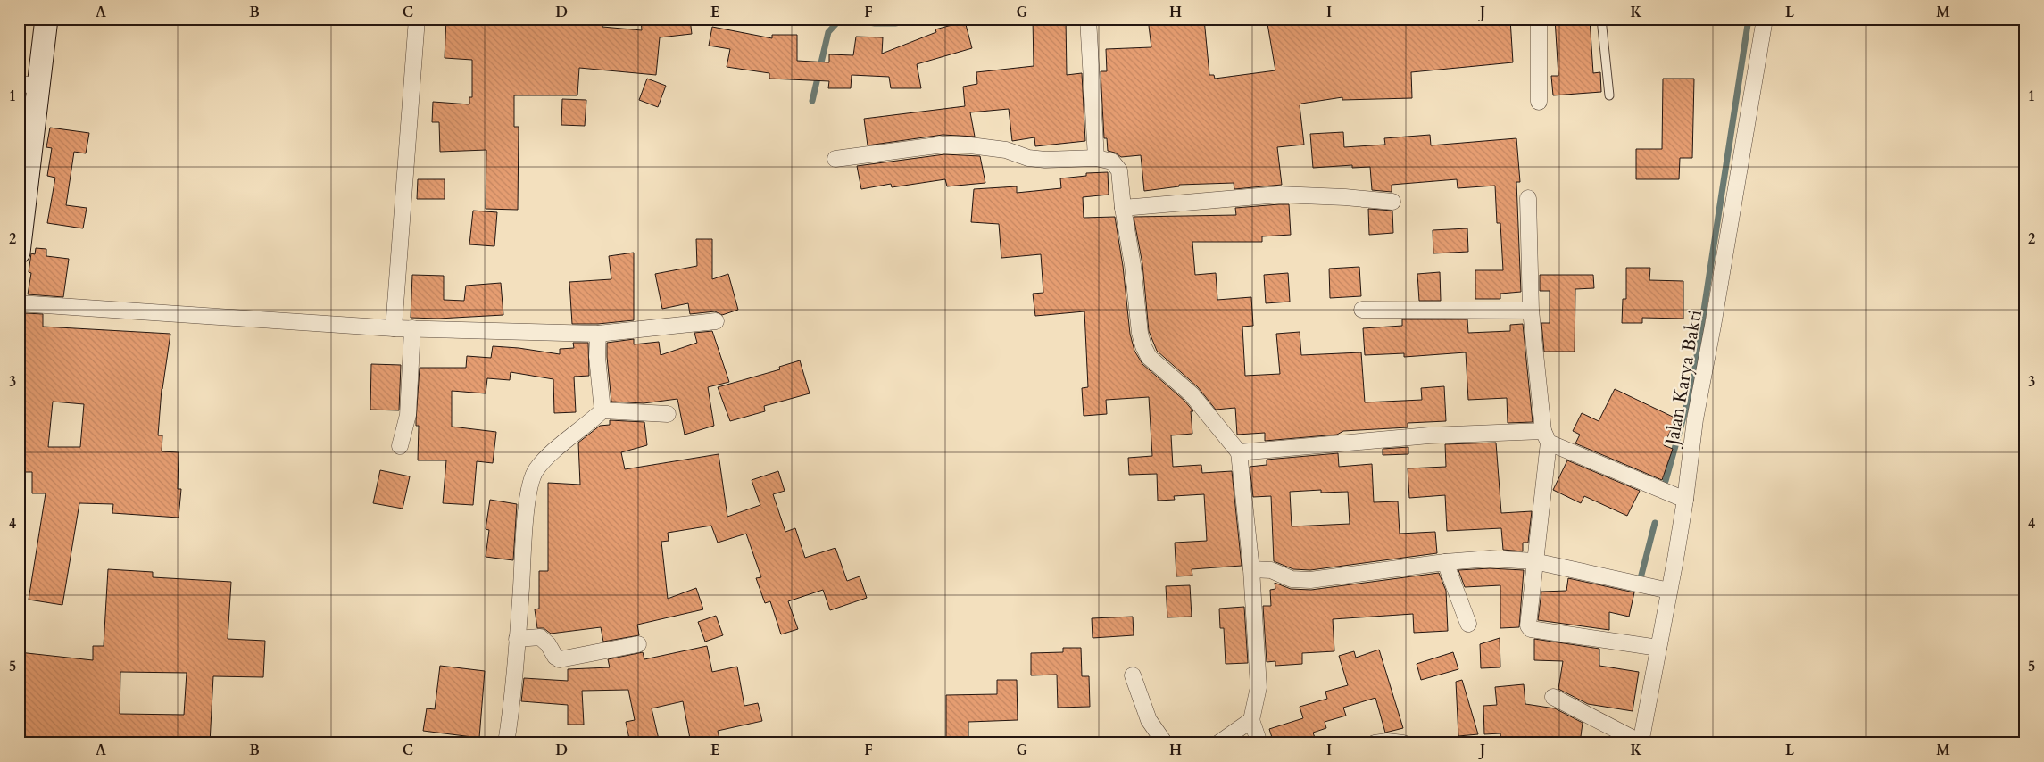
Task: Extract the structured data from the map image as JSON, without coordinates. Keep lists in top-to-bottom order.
{
  "streets": {
    "street": ["Jalan Karya Bakti"]
  },
  "grid": {
    "columns": [
      "A",
      "B",
      "C",
      "D",
      "E",
      "F",
      "G",
      "H",
      "I",
      "J",
      "K",
      "L",
      "M"
    ],
    "rows": [
      "1",
      "2",
      "3",
      "4",
      "5"
    ]
  }
}
